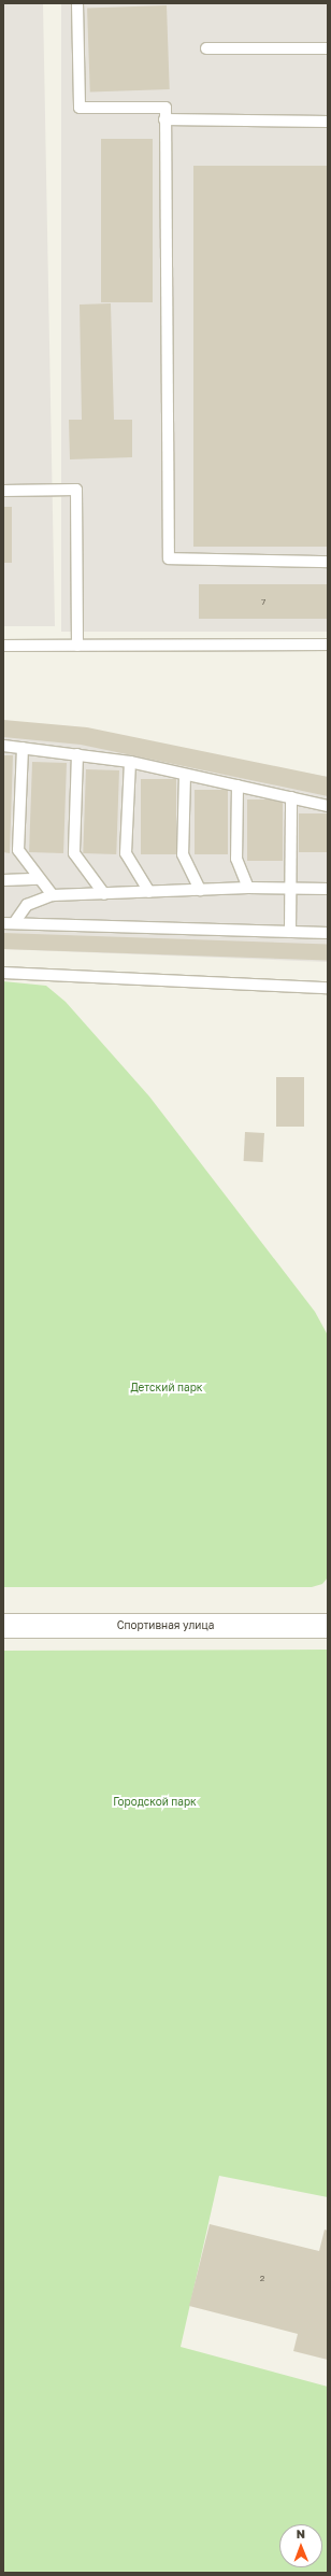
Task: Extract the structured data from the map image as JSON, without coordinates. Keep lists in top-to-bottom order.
{
  "streets": {
    "street": ["Спортивная улица"]
  },
  "parks": ["Детский парк", "Городской парк"],
  "house_numbers": ["7", "2"],
  "north": "top"
}
